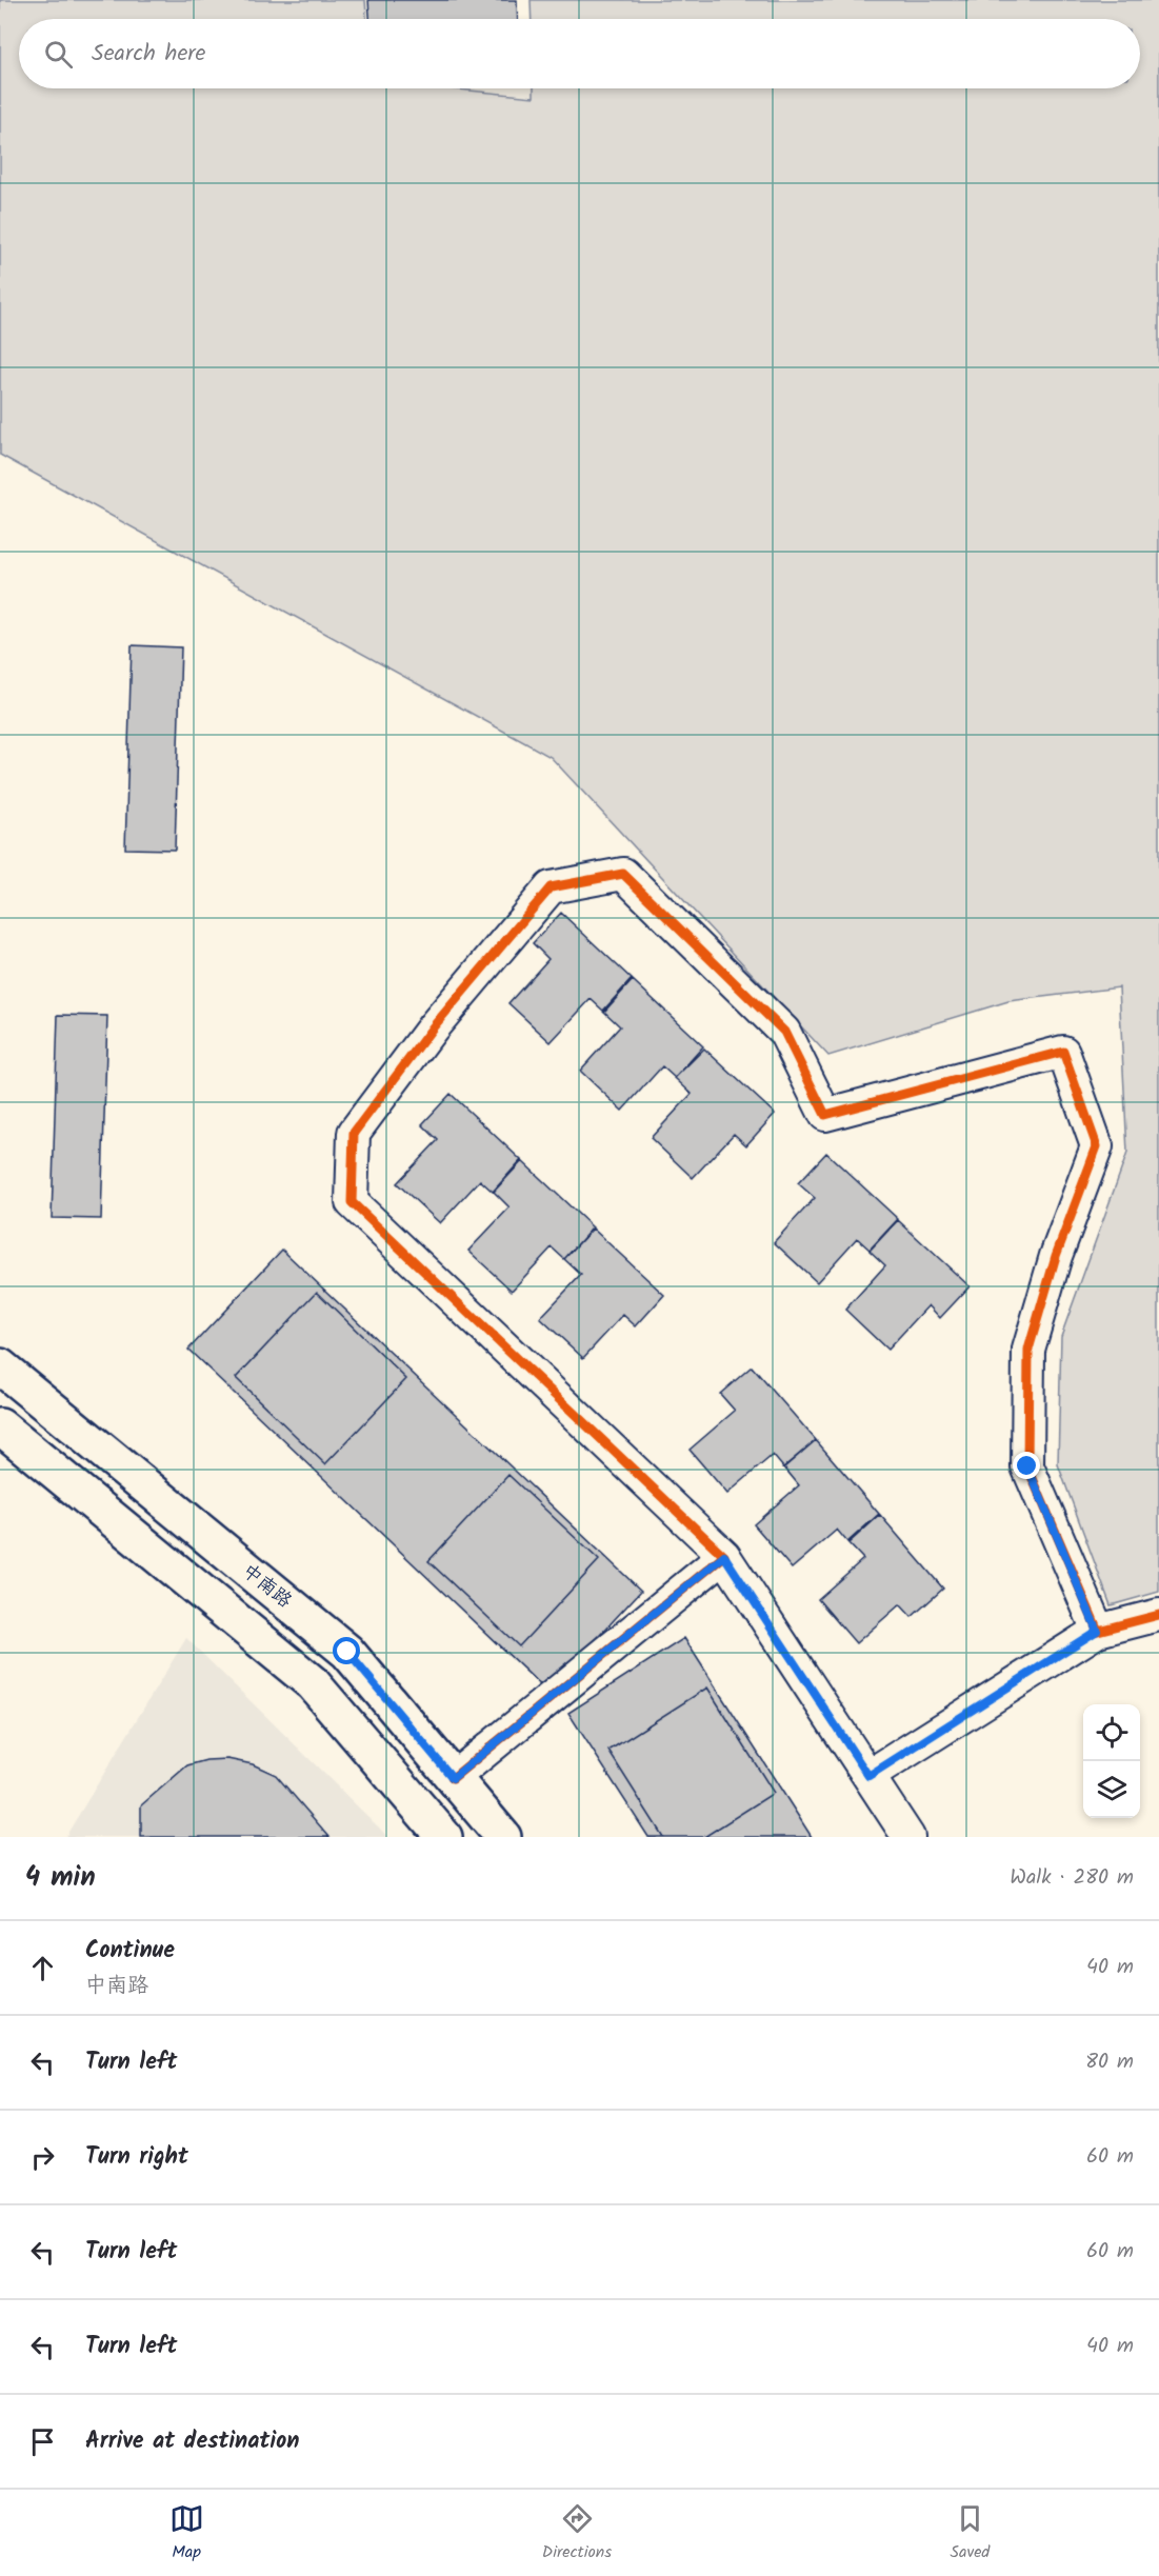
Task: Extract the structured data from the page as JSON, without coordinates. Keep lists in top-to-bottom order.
{
  "streets": {
    "main road": ["中南路"]
  },
  "page": {
    "search": "Search here",
    "heading": ["4 min", "Walk · 280 m"],
    "list": [
      ["Continue", "中南路", "40 m"],
      ["Turn left", "80 m"],
      ["Turn right", "60 m"],
      ["Turn left", "60 m"],
      ["Turn left", "40 m"],
      "Arrive at destination"
    ],
    "nav": ["Map", "Directions", "Saved"]
  }
}
